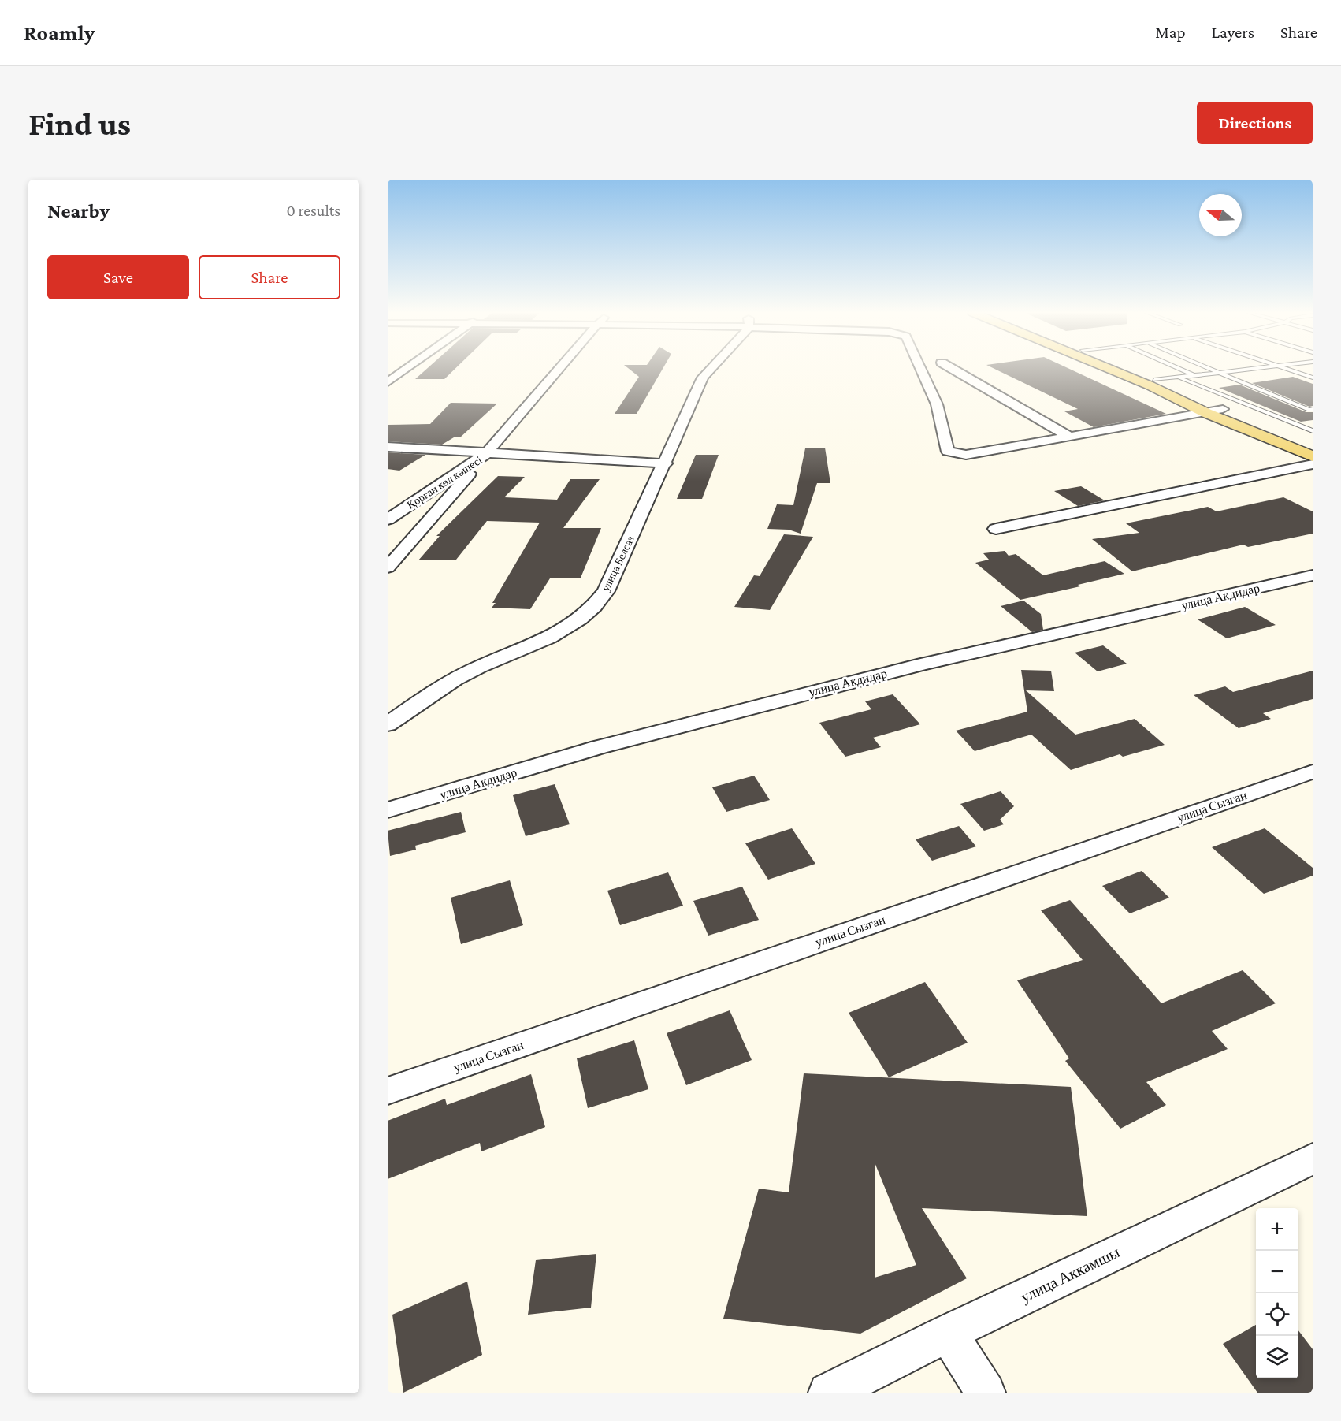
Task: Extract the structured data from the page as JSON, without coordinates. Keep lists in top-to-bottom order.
{
  "streets": {
    "street": [
      "Қорған көл көшесі",
      "улица Белсаз",
      "улица Акдидар",
      "улица Сызган",
      "улица Аккамшы"
    ]
  },
  "north": "left",
  "page": {
    "header": "Roamly",
    "nav": ["Map", "Layers", "Share"],
    "buttons": [
      "Directions",
      ["Save", "Share"]
    ],
    "title": "Find us",
    "heading": ["Nearby", "0 results"],
    "map_buttons": ["+", "−"]
  }
}
